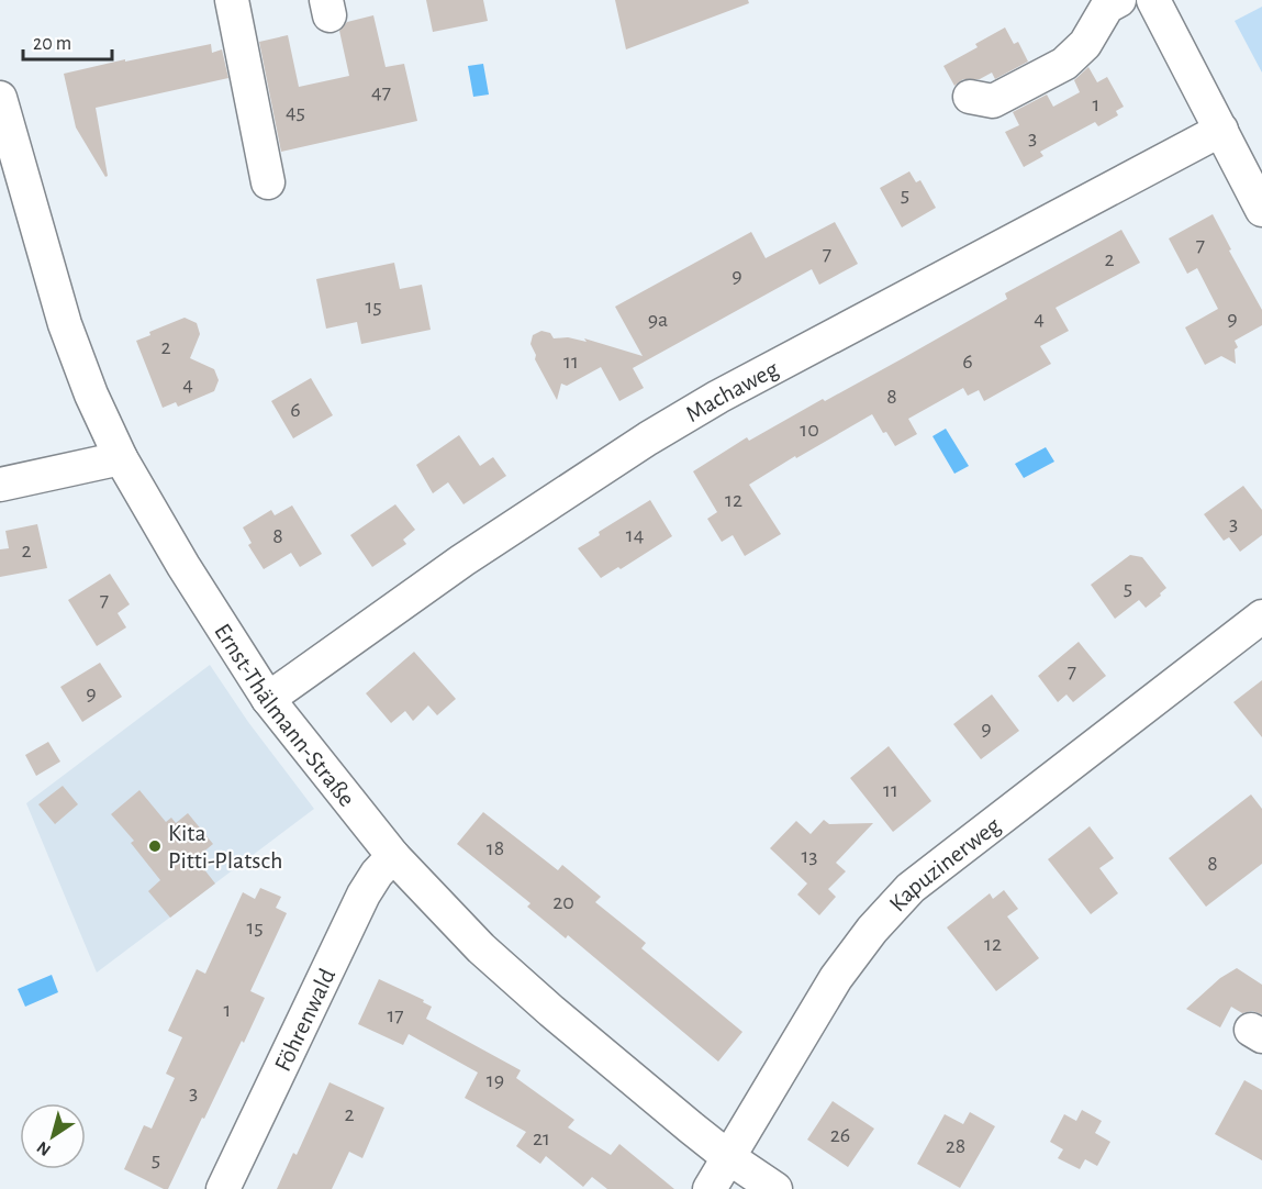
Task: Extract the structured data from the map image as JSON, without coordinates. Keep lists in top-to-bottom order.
{
  "streets": {
    "street": [
      "Machaweg",
      "Ernst-Thälmann-Straße",
      "Kapuzinerweg",
      "Föhrenwald"
    ]
  },
  "crossings": [
    ["Machaweg", "Ernst-Thälmann-Straße"],
    ["Ernst-Thälmann-Straße", "Kapuzinerweg"],
    ["Ernst-Thälmann-Straße", "Föhrenwald"]
  ],
  "places": ["Kita Pitti-Platsch"],
  "house_numbers": [
    "47",
    "1",
    "45",
    "3",
    "5",
    "7",
    "7",
    "2",
    "9",
    "15",
    "4",
    "9",
    "9a",
    "2",
    "11",
    "6",
    "4",
    "8",
    "6",
    "10",
    "12",
    "3",
    "14",
    "8",
    "2",
    "5",
    "7",
    "7",
    "9",
    "9",
    "11",
    "18",
    "13",
    "8",
    "20",
    "15",
    "12",
    "1",
    "17",
    "19",
    "3",
    "2",
    "26",
    "21",
    "28",
    "5"
  ],
  "scale_bar": "20 m",
  "north": "bottom left"
}
